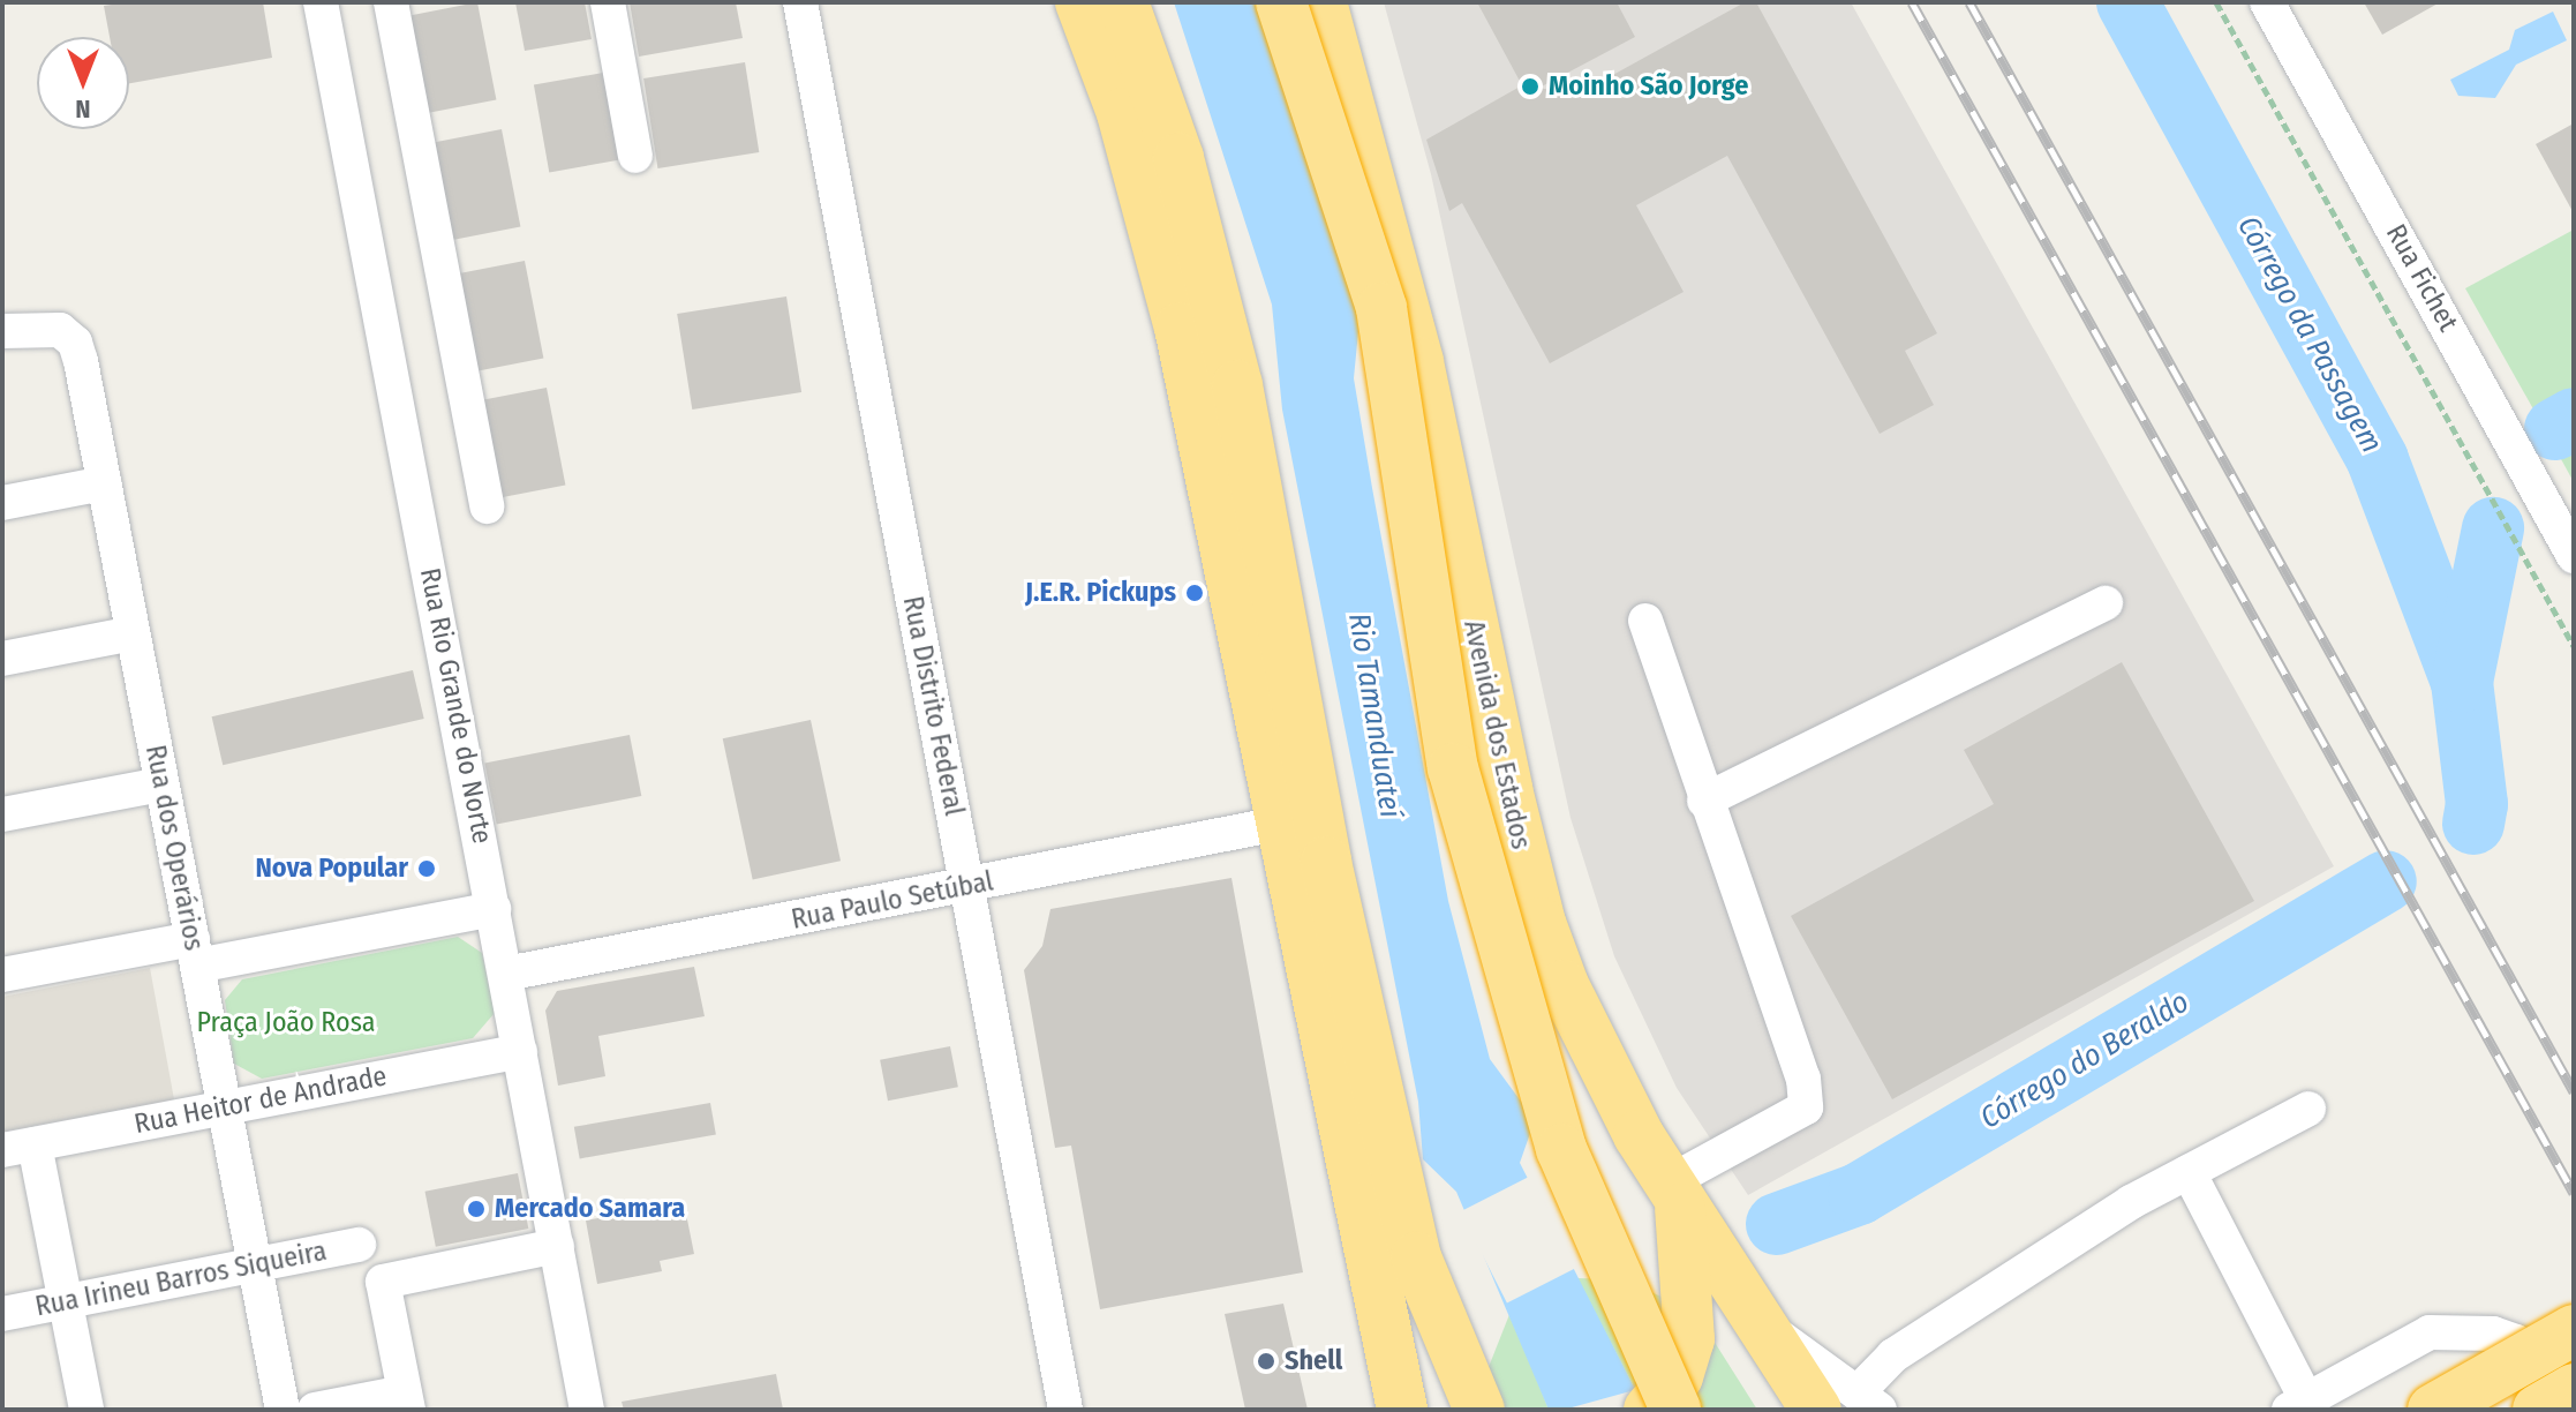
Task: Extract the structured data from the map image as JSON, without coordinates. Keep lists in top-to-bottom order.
{
  "streets": {
    "highway": ["Avenida dos Estados"],
    "street": [
      "Rua Fichet",
      "Rua Rio Grande do Norte",
      "Rua Distrito Federal",
      "Rua dos Operários",
      "Rua Paulo Setúbal",
      "Rua Heitor de Andrade",
      "Rua Irineu Barros Siqueira"
    ]
  },
  "crossings": [
    ["Rua Rio Grande do Norte", "Rua Paulo Setúbal"],
    ["Rua Rio Grande do Norte", "Rua Heitor de Andrade"],
    ["Rua Distrito Federal", "Rua Paulo Setúbal"],
    ["Rua dos Operários", "Rua Heitor de Andrade"],
    ["Rua dos Operários", "Rua Irineu Barros Siqueira"]
  ],
  "water": ["Córrego da Passagem", "Rio Tamanduateí", "Córrego do Beraldo"],
  "parks": ["Praça João Rosa"],
  "places": [
    "Moinho São Jorge",
    "J.E.R. Pickups",
    "Nova Popular",
    "Mercado Samara",
    "Shell"
  ],
  "north": "bottom"
}
